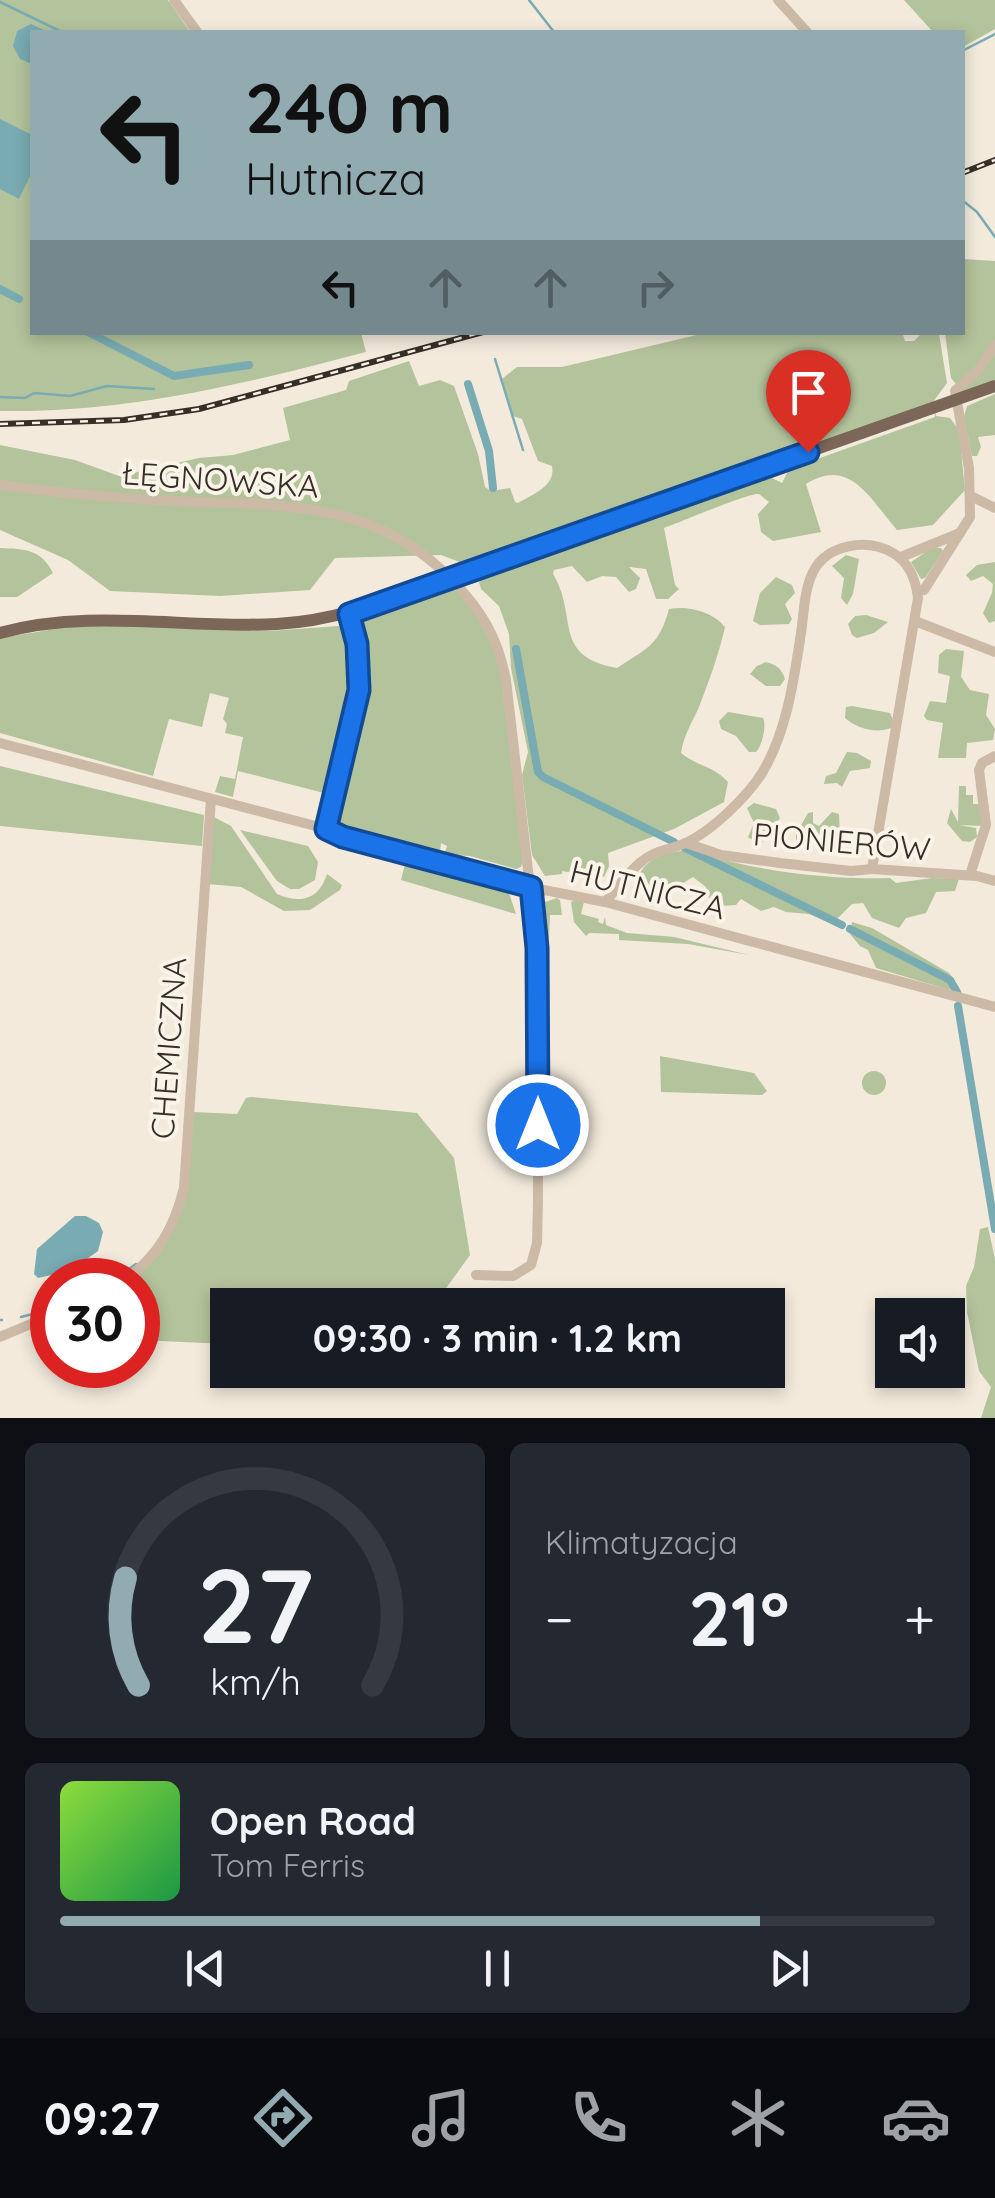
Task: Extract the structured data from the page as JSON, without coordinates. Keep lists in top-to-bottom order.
{
  "streets": {
    "street": [
      "ŁĘGNOWSKA",
      "PIONIERÓW",
      "HUTNICZA",
      "CHEMICZNA"
    ]
  },
  "crossings": [
    ["ŁĘGNOWSKA", "HUTNICZA"],
    ["HUTNICZA", "CHEMICZNA"]
  ],
  "page": {
    "turn": ["240 m", "Hutnicza"],
    "limit": "30",
    "trip": "09:30 · 3 min · 1.2 km",
    "tile": "Klimatyzacja",
    "heat": ["−", "21°", "+"],
    "song": ["Open Road", "Tom Ferris"],
    "tabs": "09:27",
    "gauge": ["27", "km/h"]
  }
}
